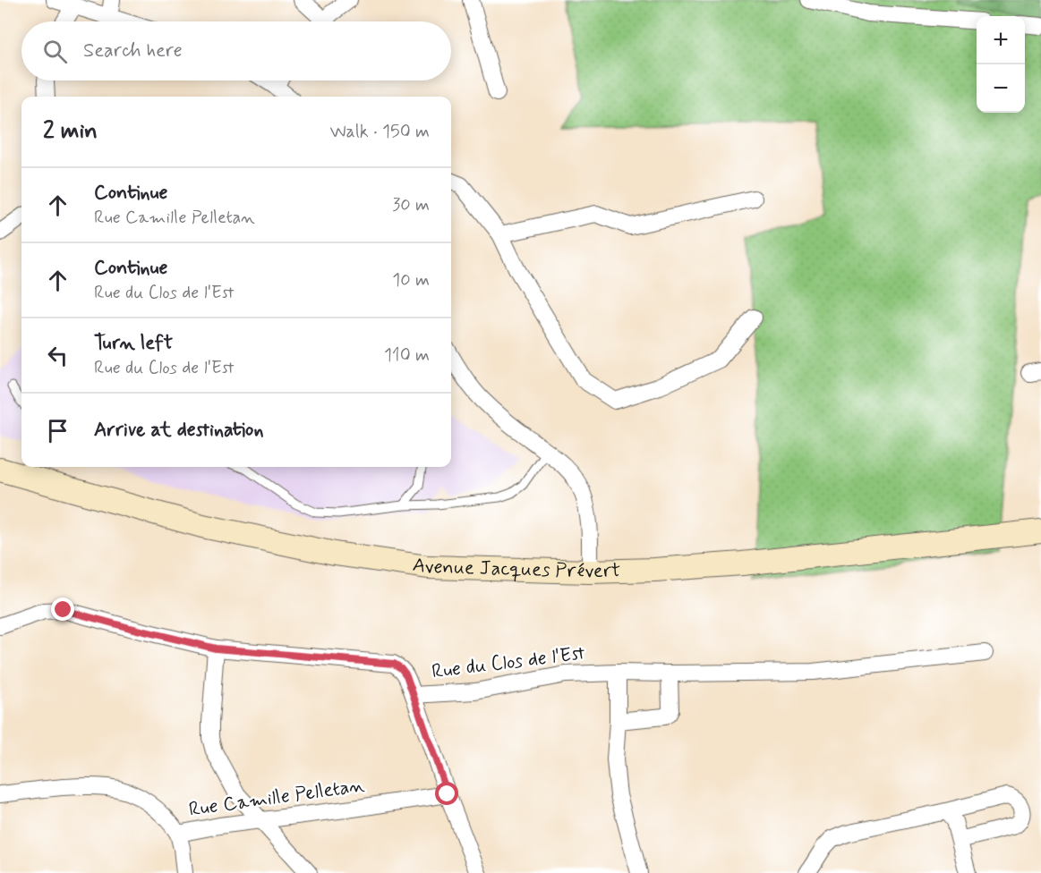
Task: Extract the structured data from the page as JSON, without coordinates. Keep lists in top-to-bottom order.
{
  "streets": {
    "main road": ["Avenue Jacques Prévert"],
    "street": ["Rue du Clos de l'Est", "Rue Camille Pelletan"]
  },
  "page": {
    "map_buttons": ["+", "−"],
    "search": "Search here",
    "heading": ["2 min", "Walk · 150 m"],
    "list": [
      ["Continue", "Rue Camille Pelletan", "30 m"],
      ["Continue", "Rue du Clos de l'Est", "10 m"],
      ["Turn left", "Rue du Clos de l'Est", "110 m"],
      "Arrive at destination"
    ]
  }
}
